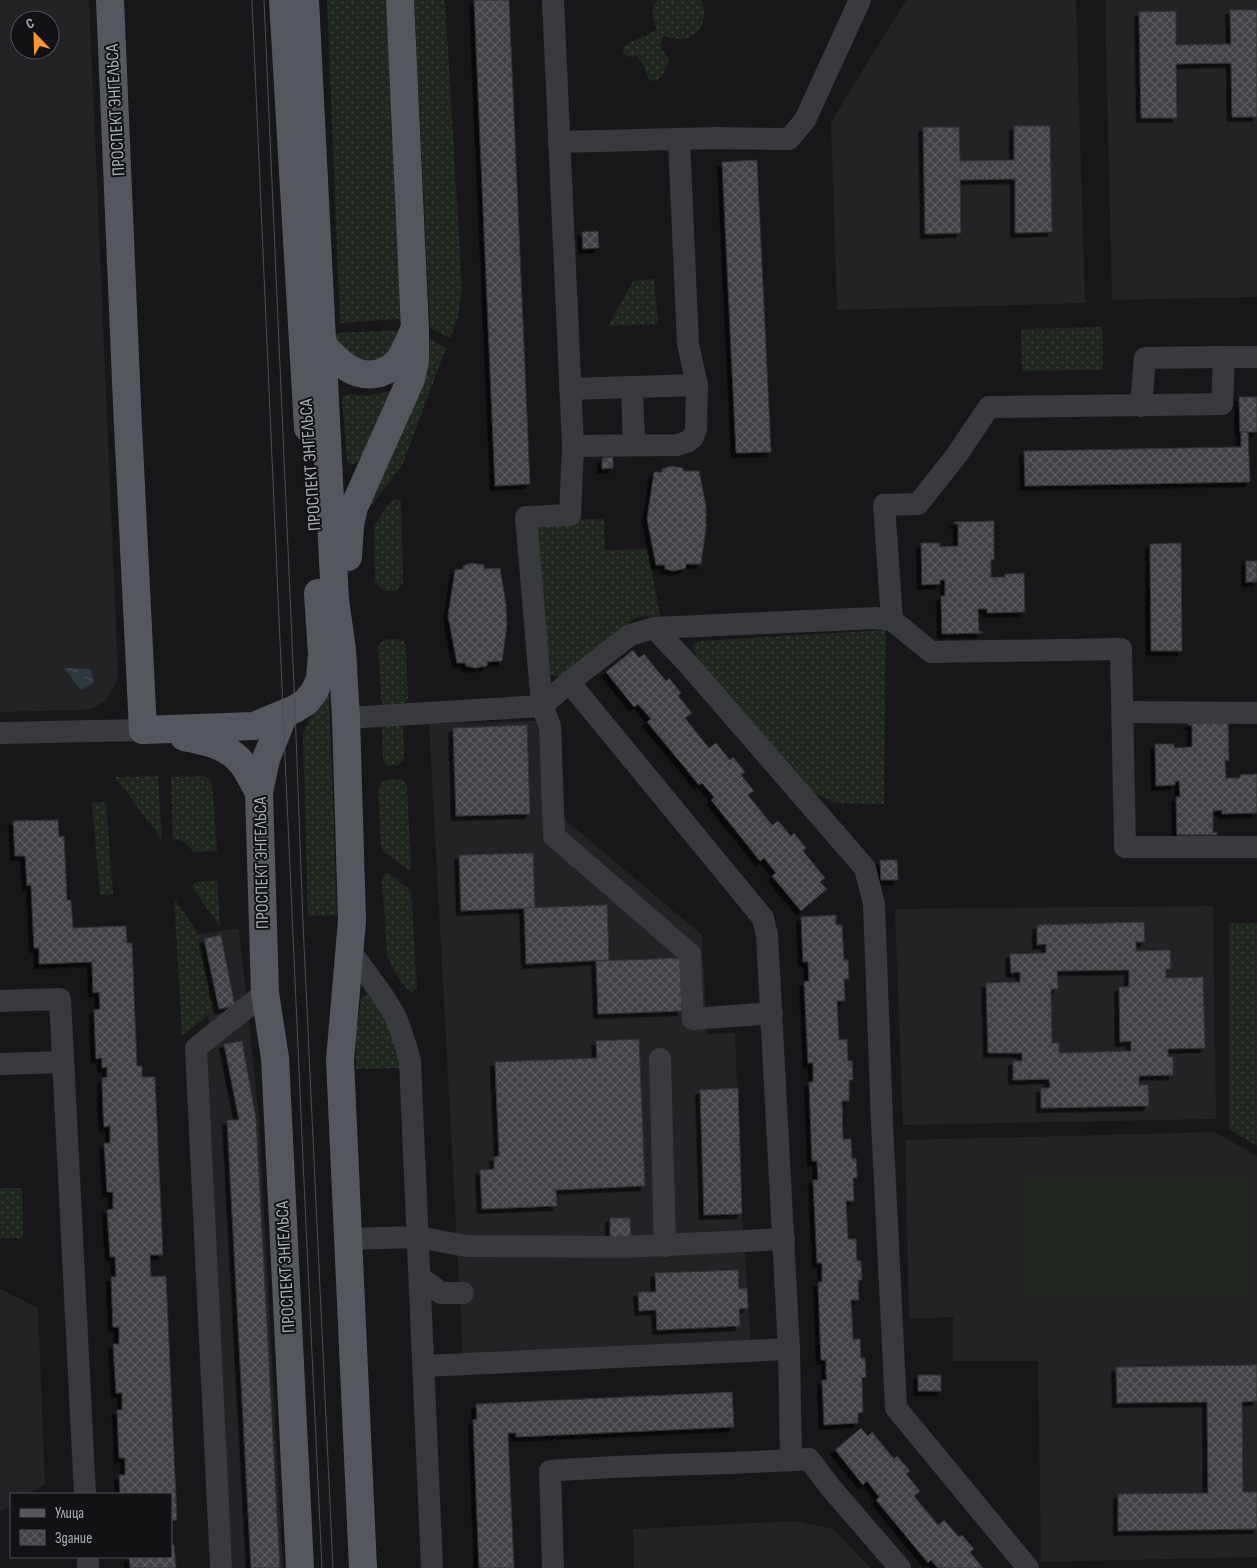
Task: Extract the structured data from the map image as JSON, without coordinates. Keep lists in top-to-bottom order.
{
  "streets": {
    "main road": ["ПРОСПЕКТ ЭНГЕЛЬСА"]
  },
  "legend": ["Улица", "Здание"],
  "north": "top left"
}
